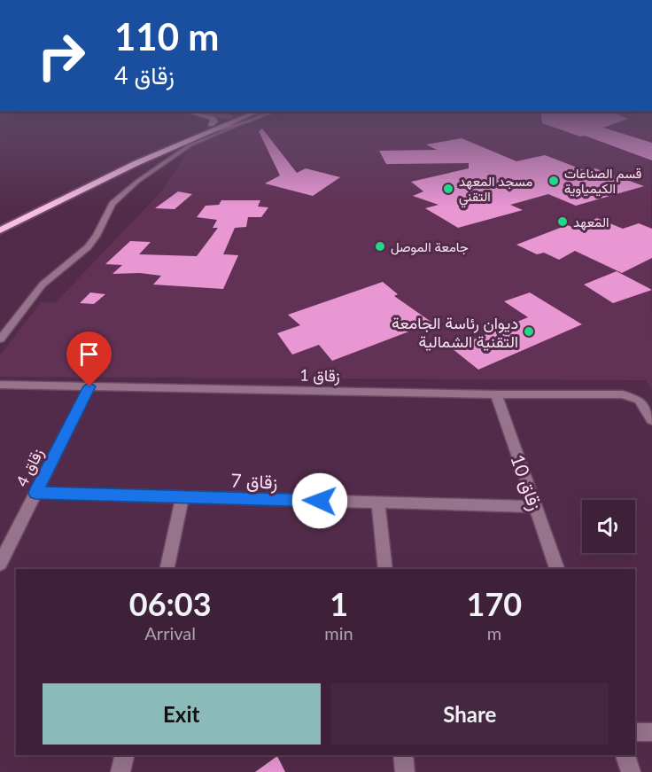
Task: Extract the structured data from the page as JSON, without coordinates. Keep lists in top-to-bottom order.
{
  "streets": {
    "street": [
      "زقاق 1",
      "زقاق 4",
      "زقاق 7",
      "زقاق 10"
    ]
  },
  "crossings": [
    ["زقاق 1", "زقاق 4"],
    ["زقاق 1", "زقاق 10"],
    ["زقاق 4", "زقاق 7"],
    ["زقاق 7", "زقاق 10"]
  ],
  "places": [
    "قسم الصناعات الكيمياوية",
    "مسجد المعهد التقني",
    "المعهد",
    "جامعة الموصل",
    "ديوان رئاسة الجامعة التقنية الشمالية"
  ],
  "page": {
    "turn": ["110 m", "زقاق 4"],
    "eta": [
      "06:03",
      "Arrival",
      "1",
      "min",
      "170",
      "m"
    ],
    "buttons": ["Exit", "Share"]
  }
}
